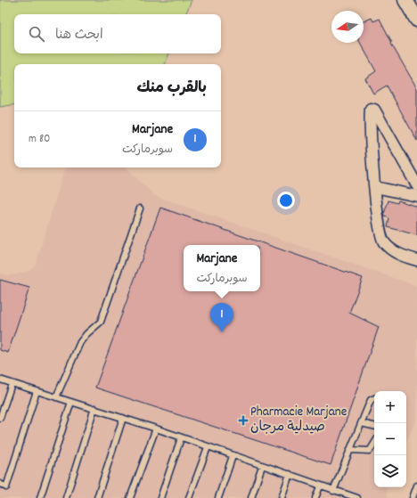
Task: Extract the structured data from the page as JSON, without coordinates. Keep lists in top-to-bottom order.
{
  "places": {
    "health": ["Pharmacie Marjane صيدلية مرجان"]
  },
  "north": "left",
  "page": {
    "search": "ابحث هنا",
    "heading": "بالقرب منك",
    "list": [
      {
        "mark": "1",
        "name": "Marjane",
        "note": "سوبرماركت",
        "value": "80 m"
      }
    ],
    "popup": ["Marjane", "سوبرماركت"],
    "pins": "1",
    "map_buttons": ["+", "−"]
  }
}
